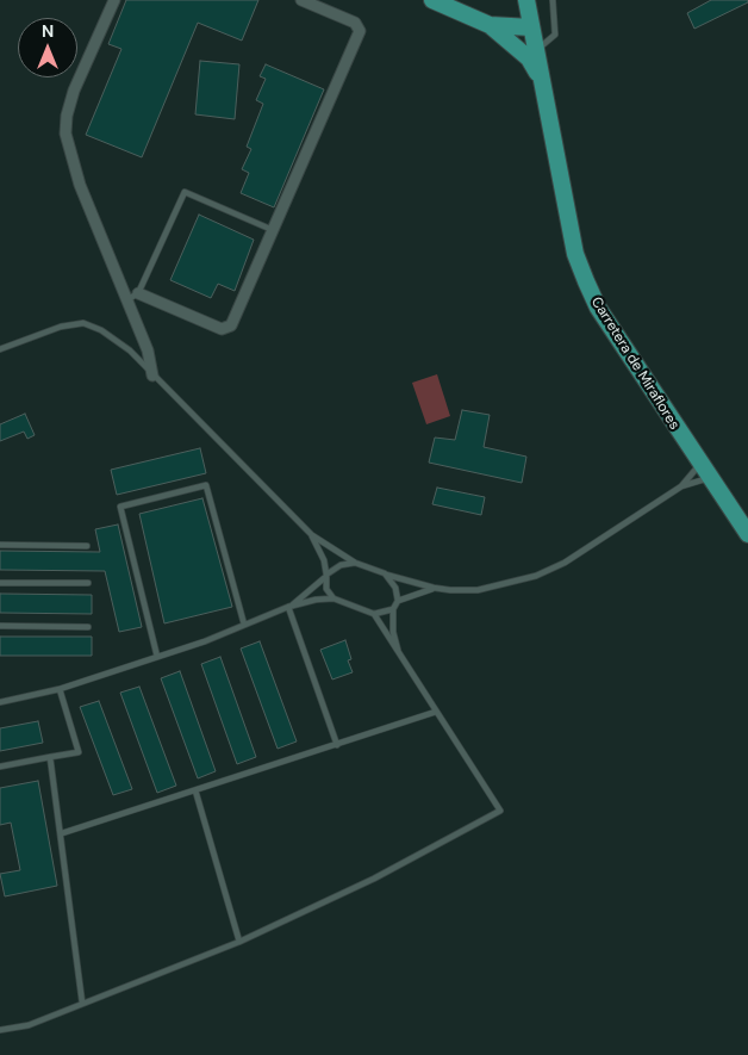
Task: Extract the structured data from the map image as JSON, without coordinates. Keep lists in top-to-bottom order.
{
  "streets": {
    "main road": ["Carretera de Miraflores"]
  },
  "north": "top"
}
